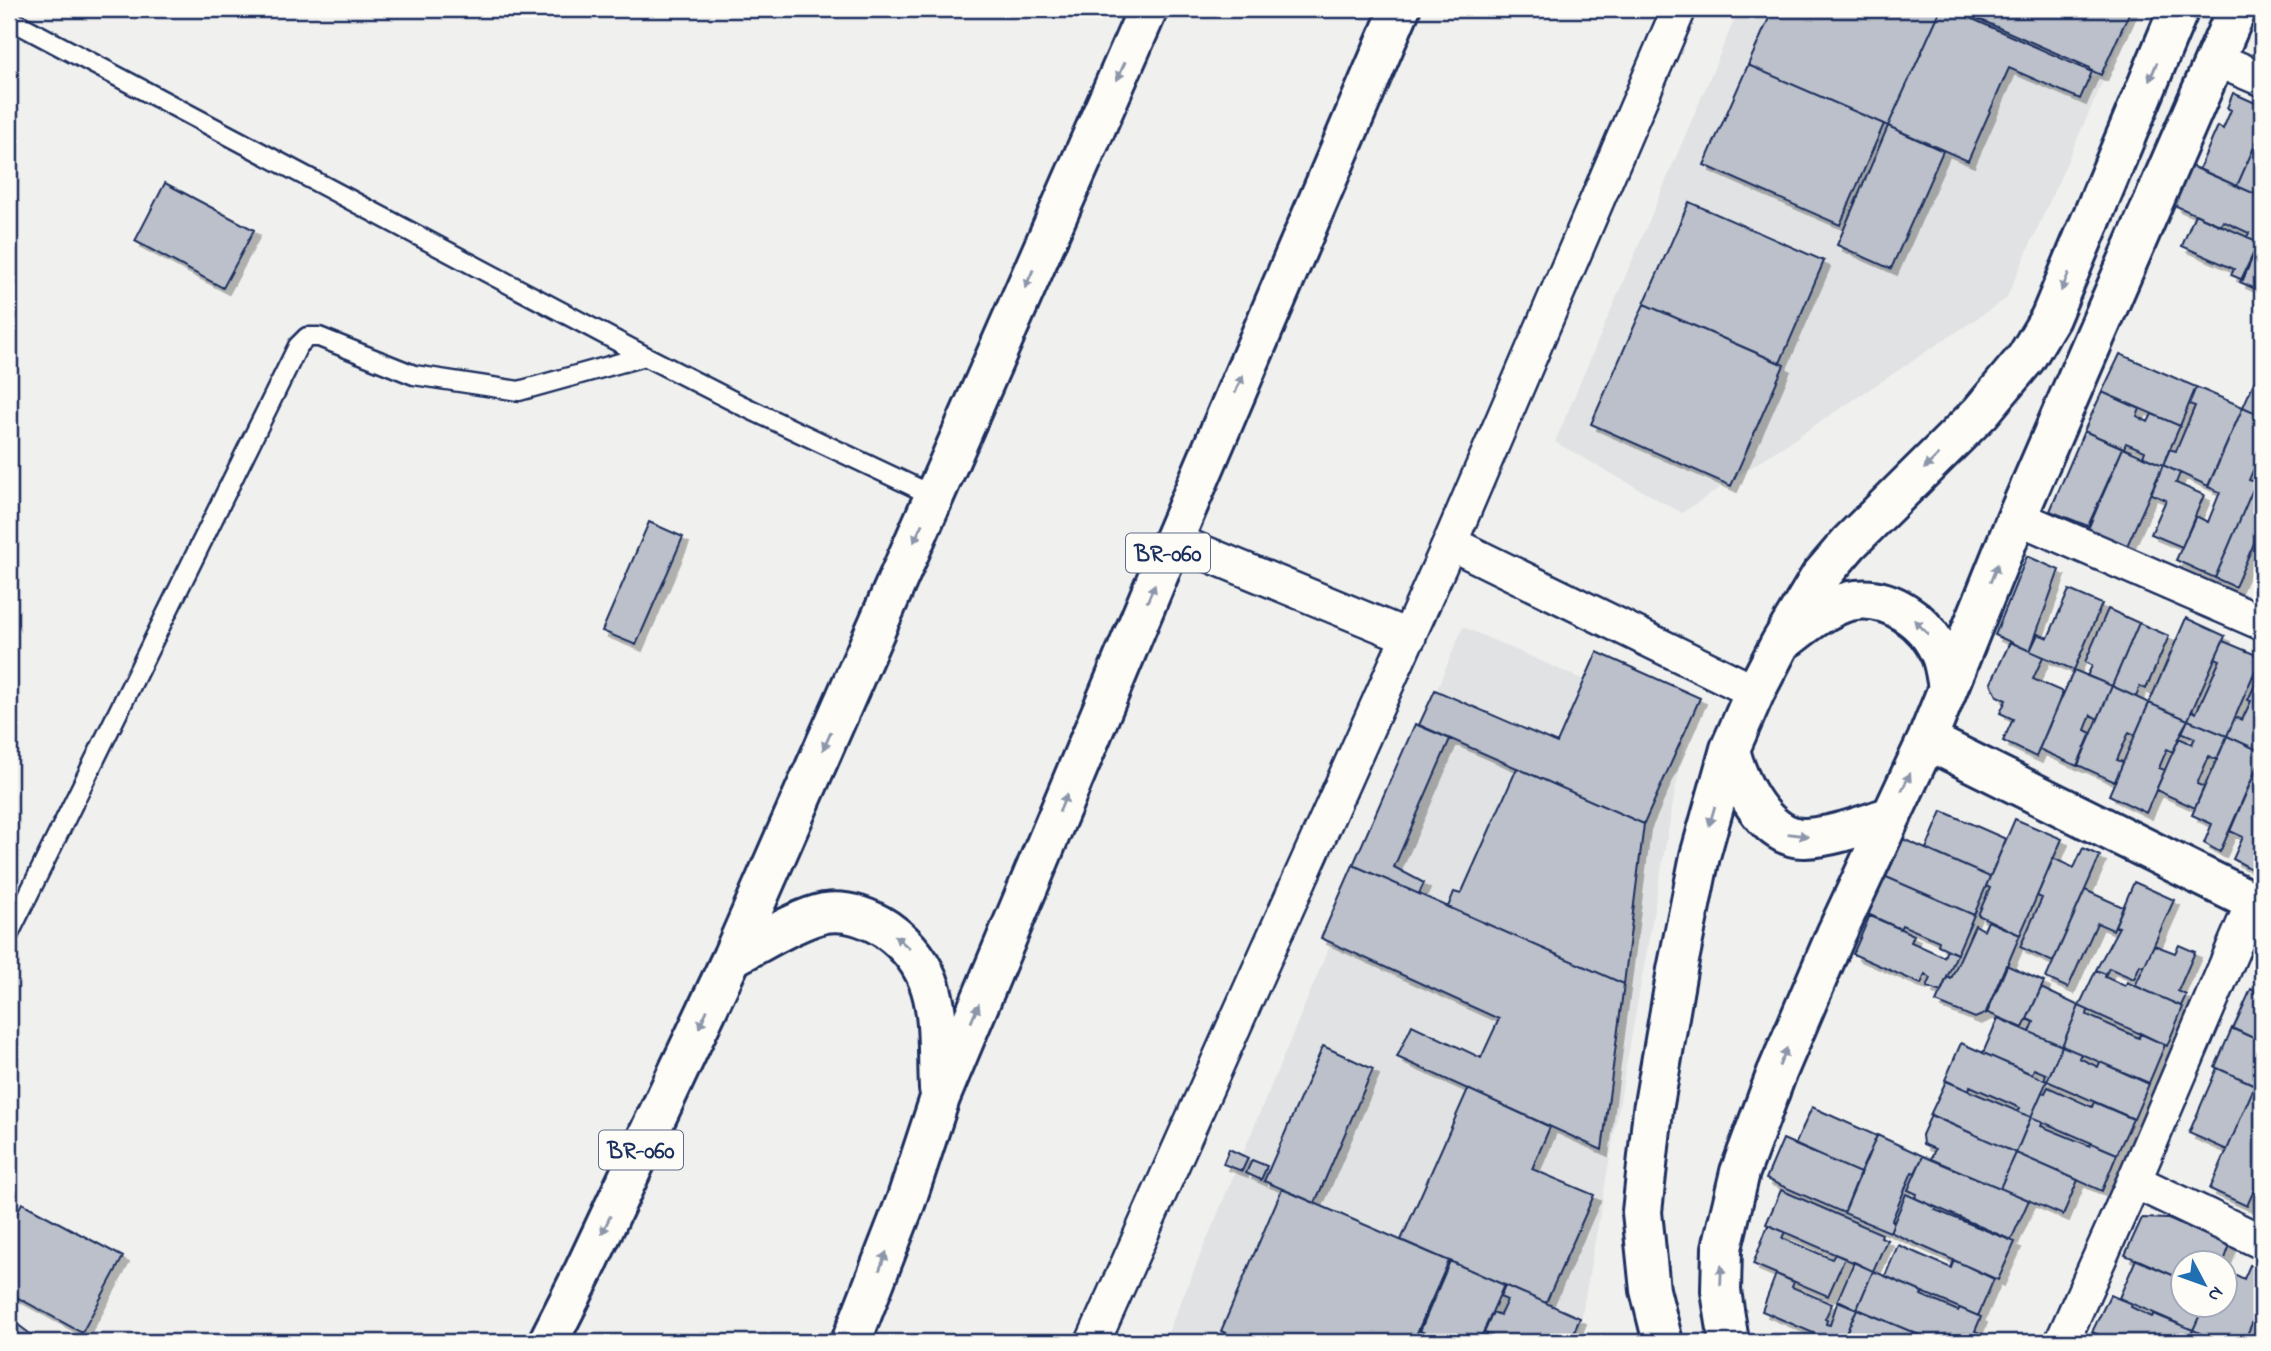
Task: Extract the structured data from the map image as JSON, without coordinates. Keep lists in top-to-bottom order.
{
  "streets": {
    "main road": ["BR-060"]
  },
  "north": "bottom right"
}
